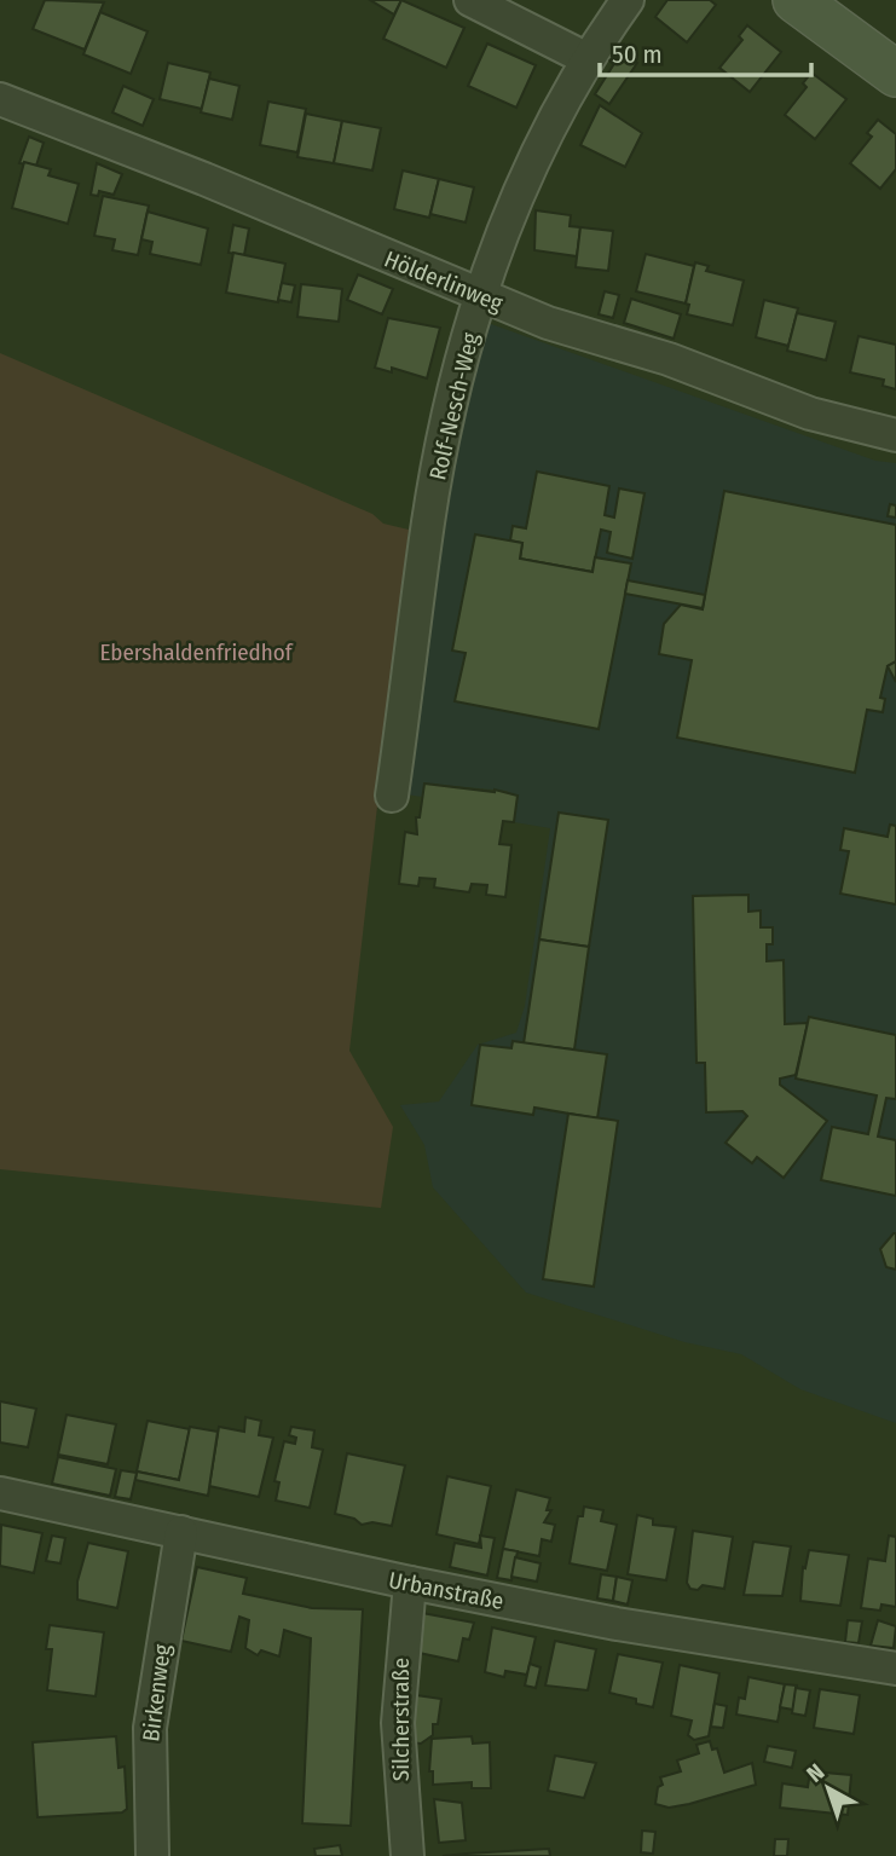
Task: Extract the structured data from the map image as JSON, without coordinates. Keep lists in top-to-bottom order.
{
  "streets": {
    "street": [
      "Hölderlinweg",
      "Rolf-Nesch-Weg",
      "Urbanstraße",
      "Birkenweg",
      "Silcherstraße"
    ]
  },
  "crossings": [
    ["Hölderlinweg", "Rolf-Nesch-Weg"],
    ["Urbanstraße", "Birkenweg"],
    ["Urbanstraße", "Silcherstraße"]
  ],
  "parks": ["Ebershaldenfriedhof"],
  "scale_bar": "50 m",
  "north": "top left"
}
